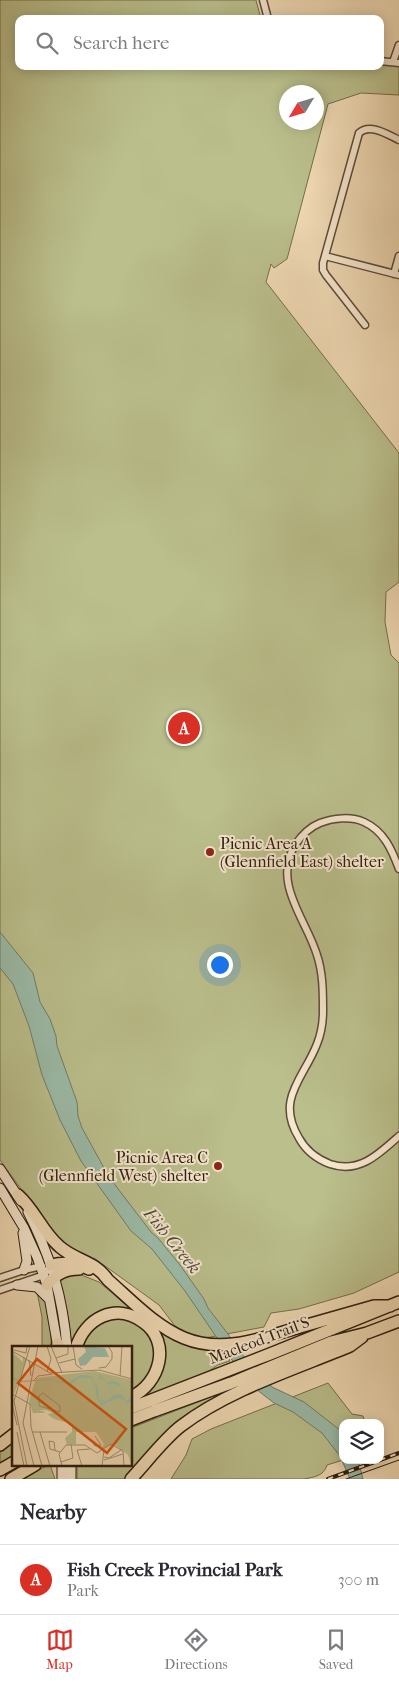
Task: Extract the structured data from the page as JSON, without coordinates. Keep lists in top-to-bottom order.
{
  "streets": {
    "highway": ["Macleod Trail S"]
  },
  "water": ["Fish Creek"],
  "places": ["Picnic Area A (Glennfield East) shelter", "Picnic Area C (Glennfield West) shelter"],
  "north": "bottom left",
  "page": {
    "search": "Search here",
    "pins": "A",
    "heading": "Nearby",
    "list": [
      {
        "mark": "A",
        "name": "Fish Creek Provincial Park",
        "note": "Park",
        "value": "300 m"
      }
    ],
    "nav": ["Map", "Directions", "Saved"]
  }
}
